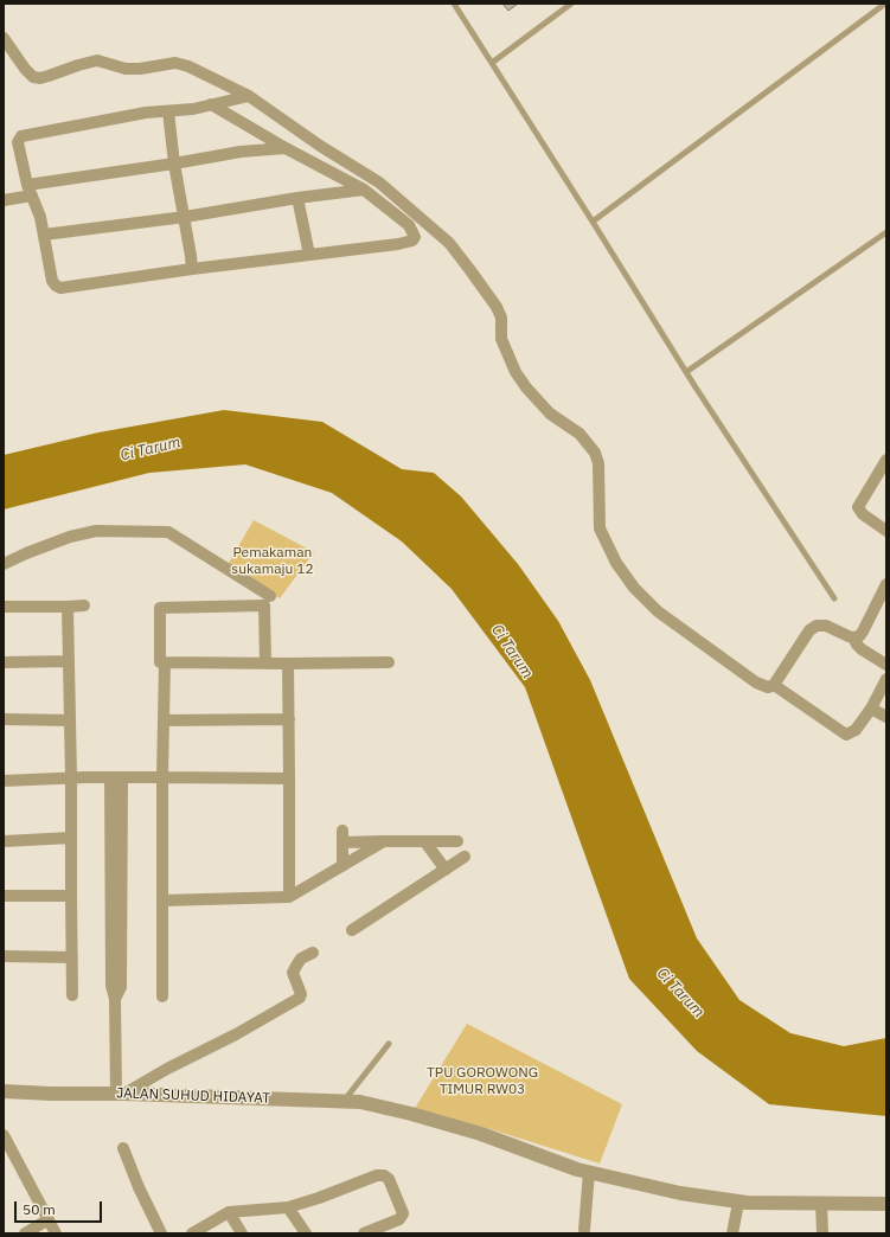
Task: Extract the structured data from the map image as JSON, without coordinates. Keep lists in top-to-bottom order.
{
  "streets": {
    "street": ["JALAN SUHUD HIDAYAT"]
  },
  "water": ["Ci Tarum"],
  "parks": ["Pemakaman sukamaju 12", "TPU GOROWONG TIMUR RW03"],
  "scale_bar": "50 m"
}
